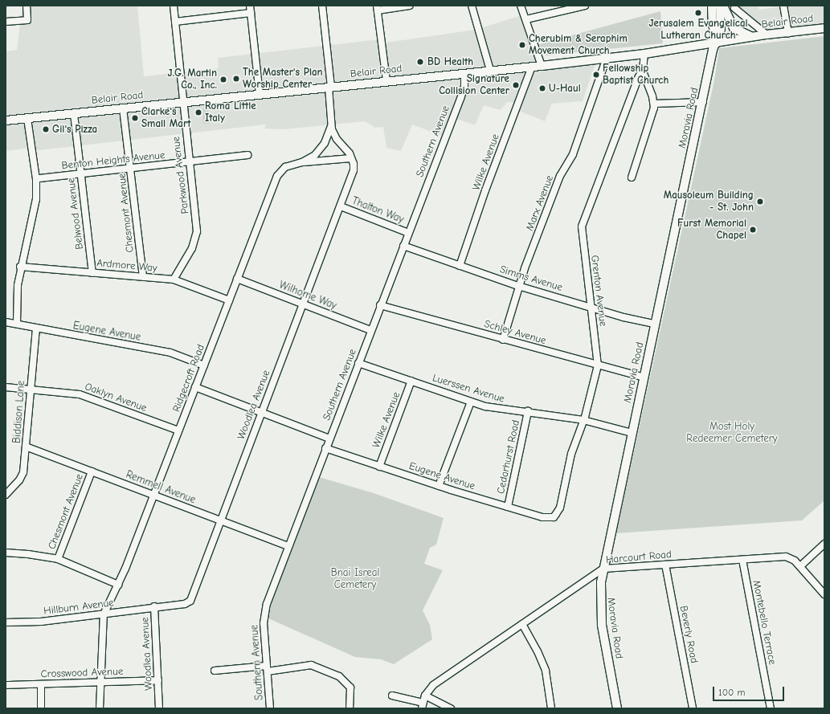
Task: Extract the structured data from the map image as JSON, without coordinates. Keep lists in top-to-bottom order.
{
  "streets": {
    "main road": ["Belair Road", "Moravia Road"],
    "street": [
      "Southern Avenue",
      "Benton Heights Avenue",
      "Wilke Avenue",
      "Parkwood Avenue",
      "Marx Avenue",
      "Thalton Way",
      "Chesmont Avenue",
      "Belwood Avenue",
      "Ardmore Way",
      "Simms Avenue",
      "Grenton Avenue",
      "Wilhome Way",
      "Eugene Avenue",
      "Schley Avenue",
      "Ridgecroft Road",
      "Luerssen Avenue",
      "Oaklyn Avenue",
      "Woodlea Avenue",
      "Biddison Lane",
      "Cedarhurst Road",
      "Remmell Avenue",
      "Harcourt Road",
      "Hillburn Avenue",
      "Montebello Terrace",
      "Beverly Road",
      "Crosswood Avenue"
    ]
  },
  "crossings": [
    ["Belair Road", "Moravia Road"],
    ["Belair Road", "Southern Avenue"],
    ["Belair Road", "Wilke Avenue"],
    ["Belair Road", "Parkwood Avenue"],
    ["Belair Road", "Marx Avenue"],
    ["Belair Road", "Chesmont Avenue"],
    ["Belair Road", "Belwood Avenue"],
    ["Moravia Road", "Simms Avenue"],
    ["Moravia Road", "Schley Avenue"],
    ["Moravia Road", "Luerssen Avenue"],
    ["Moravia Road", "Harcourt Road"],
    ["Southern Avenue", "Thalton Way"],
    ["Southern Avenue", "Simms Avenue"],
    ["Southern Avenue", "Wilhome Way"],
    ["Southern Avenue", "Eugene Avenue"],
    ["Southern Avenue", "Schley Avenue"],
    ["Southern Avenue", "Luerssen Avenue"],
    ["Southern Avenue", "Remmell Avenue"],
    ["Benton Heights Avenue", "Parkwood Avenue"],
    ["Benton Heights Avenue", "Chesmont Avenue"],
    ["Benton Heights Avenue", "Belwood Avenue"],
    ["Wilke Avenue", "Simms Avenue"],
    ["Wilke Avenue", "Eugene Avenue"],
    ["Wilke Avenue", "Luerssen Avenue"],
    ["Parkwood Avenue", "Ardmore Way"],
    ["Marx Avenue", "Simms Avenue"],
    ["Marx Avenue", "Schley Avenue"],
    ["Thalton Way", "Woodlea Avenue"],
    ["Chesmont Avenue", "Ardmore Way"],
    ["Chesmont Avenue", "Remmell Avenue"],
    ["Belwood Avenue", "Ardmore Way"],
    ["Ardmore Way", "Ridgecroft Road"],
    ["Simms Avenue", "Grenton Avenue"],
    ["Grenton Avenue", "Eugene Avenue"],
    ["Grenton Avenue", "Schley Avenue"],
    ["Grenton Avenue", "Luerssen Avenue"],
    ["Wilhome Way", "Ridgecroft Road"],
    ["Wilhome Way", "Woodlea Avenue"],
    ["Eugene Avenue", "Ridgecroft Road"],
    ["Eugene Avenue", "Biddison Lane"],
    ["Eugene Avenue", "Cedarhurst Road"],
    ["Ridgecroft Road", "Oaklyn Avenue"],
    ["Ridgecroft Road", "Woodlea Avenue"],
    ["Ridgecroft Road", "Remmell Avenue"],
    ["Ridgecroft Road", "Hillburn Avenue"],
    ["Luerssen Avenue", "Cedarhurst Road"],
    ["Oaklyn Avenue", "Biddison Lane"],
    ["Woodlea Avenue", "Remmell Avenue"],
    ["Woodlea Avenue", "Hillburn Avenue"],
    ["Woodlea Avenue", "Crosswood Avenue"],
    ["Biddison Lane", "Remmell Avenue"],
    ["Harcourt Road", "Montebello Terrace"],
    ["Harcourt Road", "Beverly Road"]
  ],
  "parks": ["Most Holy Redeemer Cemetery", "Bnai Isreal Cemetery"],
  "places": [
    "Jerusalem Evangelical Lutheran Church",
    "Cherubim & Seraphim Movement Church",
    "BD Health",
    "Fellowship Baptist Church",
    "The Master's Plan Worship Center",
    "J.G. Martin Co., Inc.",
    "Signature Collision Center",
    "U-Haul",
    "Roma Little Italy",
    "Clarke's Small Mart",
    "Gil's Pizza",
    "Mausoleum Building - St. John",
    "Furst Memorial Chapel"
  ],
  "scale_bar": "100 m"
}
